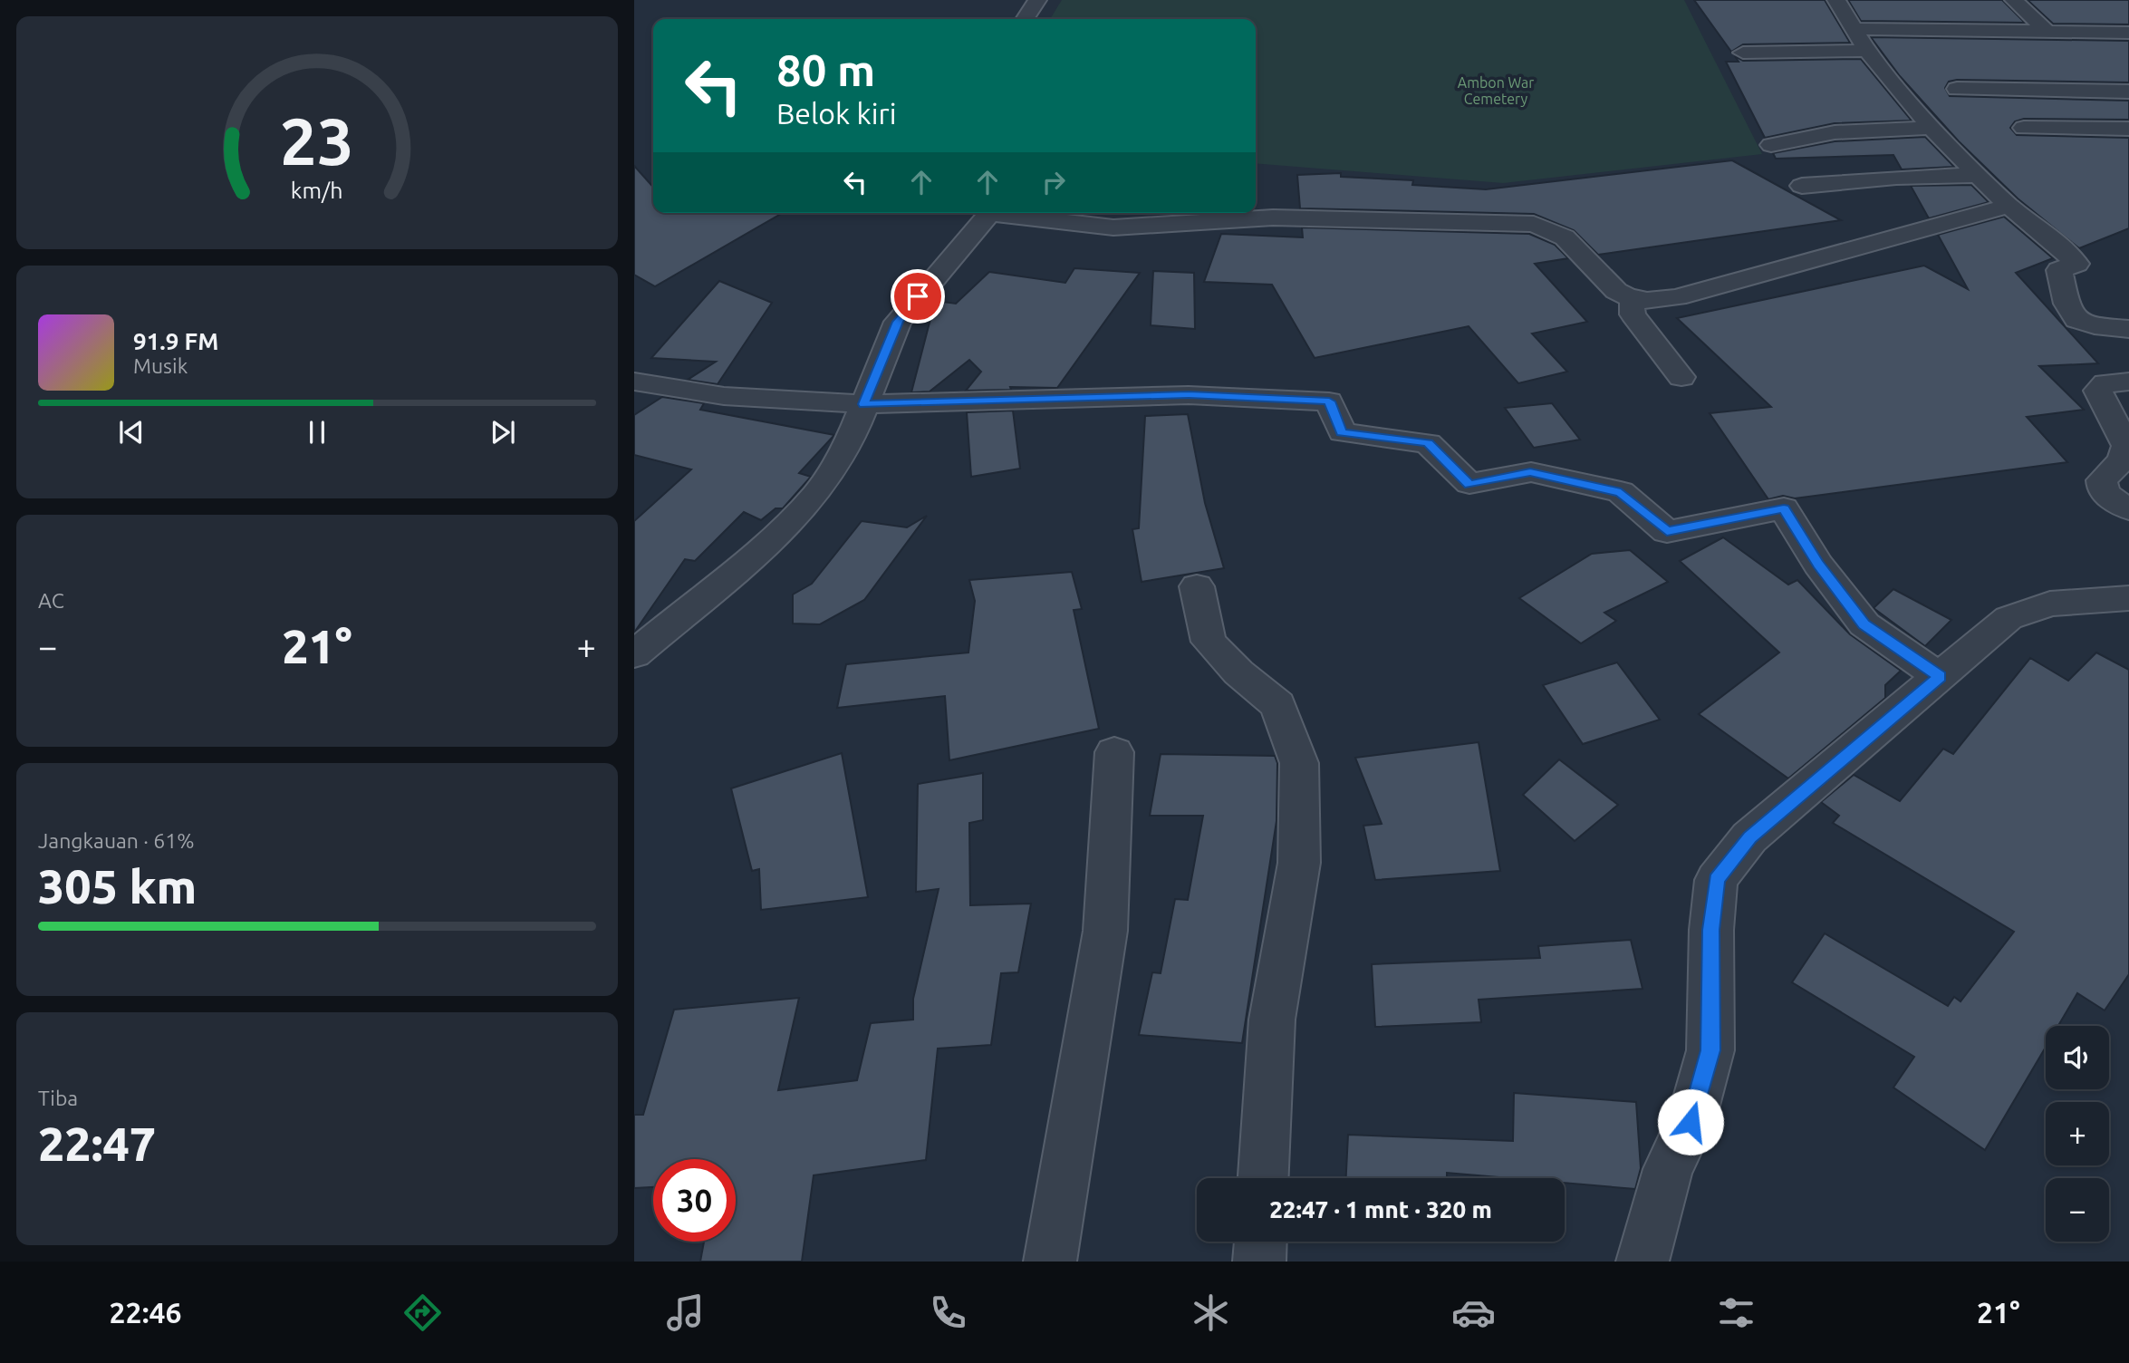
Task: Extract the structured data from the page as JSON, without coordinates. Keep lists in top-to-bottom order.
{
  "parks": ["Ambon War Cemetery"],
  "page": {
    "turn": ["80 m", "Belok kiri"],
    "song": ["91.9 FM", "Musik"],
    "tile": [
      "AC",
      ["Jangkauan · 61%", "305 km"],
      ["Tiba", "22:47"]
    ],
    "heat": ["−", "21°", "+"],
    "map_buttons": ["+", "−"],
    "limit": "30",
    "trip": "22:47 · 1 mnt · 320 m",
    "tabs": ["22:46", "21°"],
    "gauge": ["23", "km/h"]
  }
}
